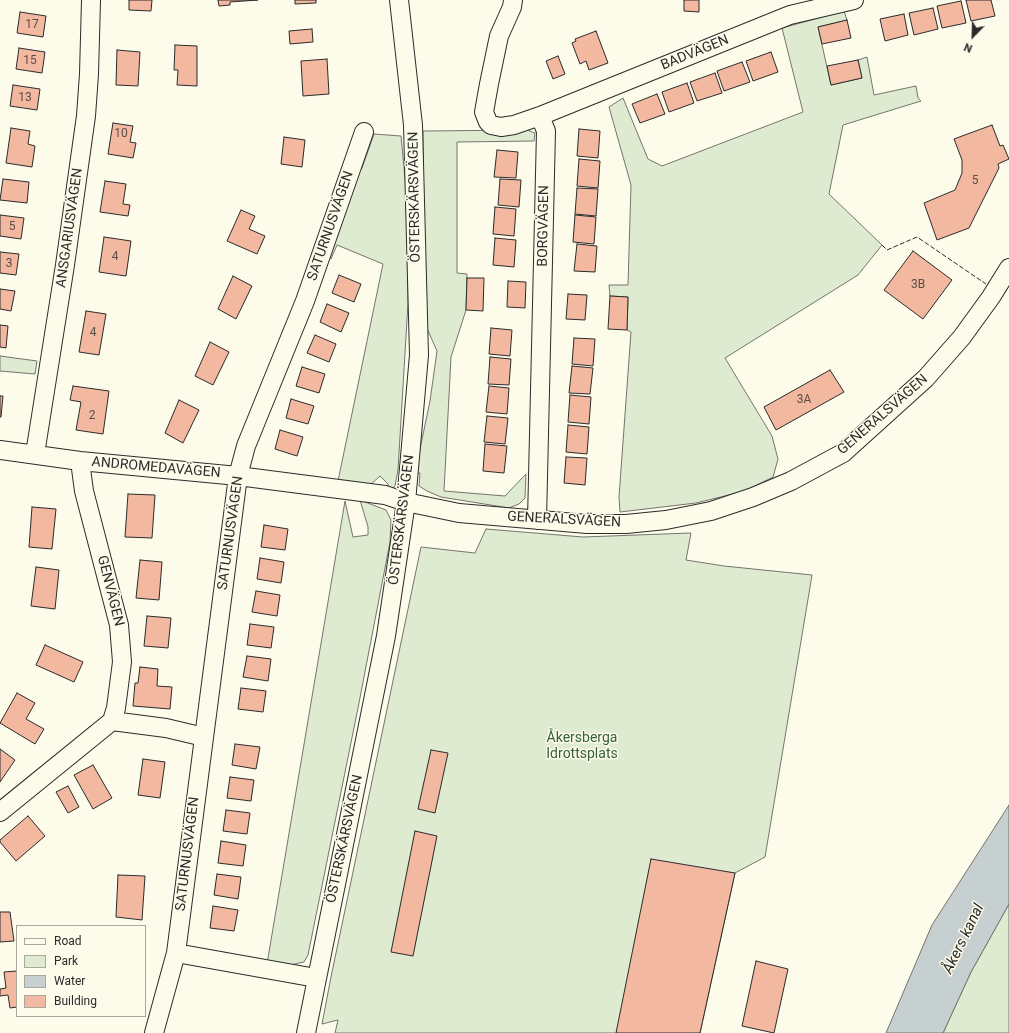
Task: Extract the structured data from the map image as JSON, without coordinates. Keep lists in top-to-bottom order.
{
  "streets": {
    "street": [
      "BADVÄGEN",
      "ÖSTERSKÄRSVÄGEN",
      "SATURNUSVÄGEN",
      "BORGVÄGEN",
      "ANSGARIUSVÄGEN",
      "GENERALSVÄGEN",
      "ANDROMEDAVÄGEN",
      "GENVÄGEN"
    ]
  },
  "crossings": [
    ["BADVÄGEN", "BORGVÄGEN"],
    ["ÖSTERSKÄRSVÄGEN", "GENERALSVÄGEN"],
    ["ÖSTERSKÄRSVÄGEN", "ANDROMEDAVÄGEN"],
    ["SATURNUSVÄGEN", "ANDROMEDAVÄGEN"],
    ["BORGVÄGEN", "GENERALSVÄGEN"],
    ["ANSGARIUSVÄGEN", "ANDROMEDAVÄGEN"],
    ["GENERALSVÄGEN", "ANDROMEDAVÄGEN"],
    ["ANDROMEDAVÄGEN", "GENVÄGEN"]
  ],
  "water": ["Åkers kanal"],
  "parks": ["Åkersberga Idrottsplats"],
  "house_numbers": [
    "17",
    "15",
    "13",
    "10",
    "5",
    "5",
    "4",
    "3",
    "3B",
    "4",
    "3A",
    "2"
  ],
  "legend": [
    "Road",
    "Park",
    "Water",
    "Building"
  ],
  "north": "bottom left"
}
